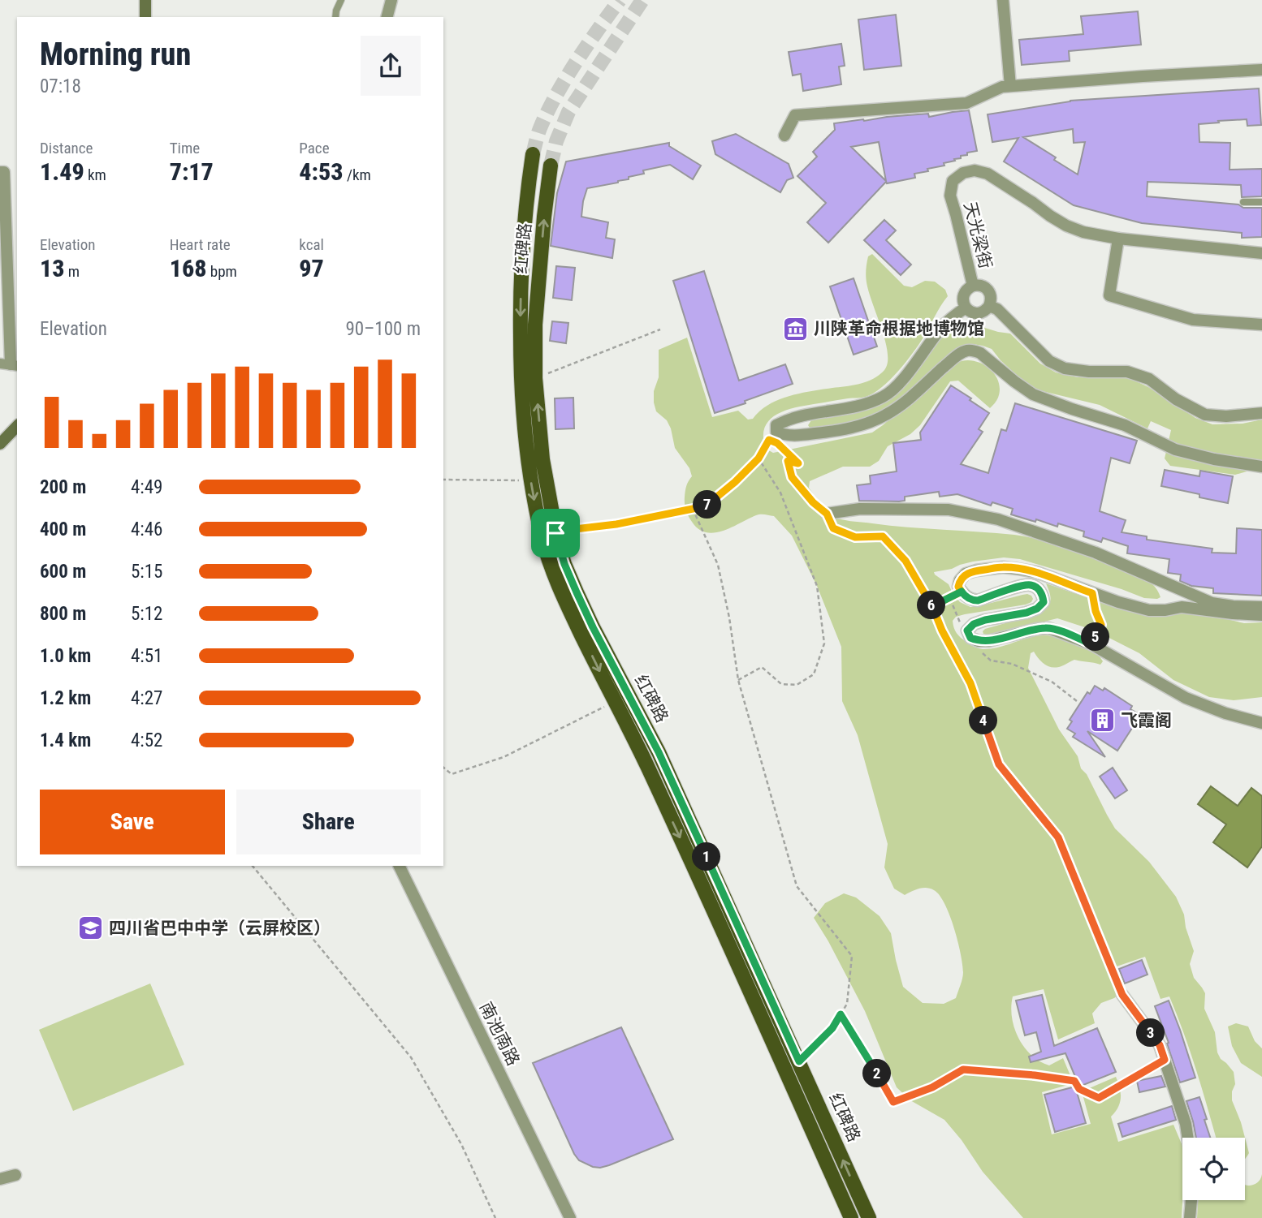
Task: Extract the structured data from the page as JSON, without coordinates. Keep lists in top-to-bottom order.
{
  "streets": {
    "main road": ["红碑路"],
    "street": ["天光梁街", "南池南路"]
  },
  "places": {
    "museum": ["川陕革命根据地博物馆"],
    "building": ["飞霞阁"],
    "school or university": ["四川省巴中中学（云屏校区）"]
  },
  "page": {
    "heading": ["Morning run", "07:18"],
    "stats": [
      ["Distance", "1.49 km"],
      ["Time", "7:17"],
      ["Pace", "4:53 /km"],
      ["Elevation", "13 m"],
      ["Heart rate", "168 bpm"],
      ["kcal", "97"]
    ],
    "chart": ["Elevation", "90–100 m"],
    "list": [
      {
        "name": "200 m",
        "note": "4:49"
      },
      {
        "name": "400 m",
        "note": "4:46"
      },
      {
        "name": "600 m",
        "note": "5:15"
      },
      {
        "name": "800 m",
        "note": "5:12"
      },
      {
        "name": "1.0 km",
        "note": "4:51"
      },
      {
        "name": "1.2 km",
        "note": "4:27"
      },
      {
        "name": "1.4 km",
        "note": "4:52"
      }
    ],
    "pins": [
      "7",
      "6",
      "5",
      "4",
      "1",
      "3",
      "2"
    ],
    "buttons": ["Save", "Share"]
  }
}
